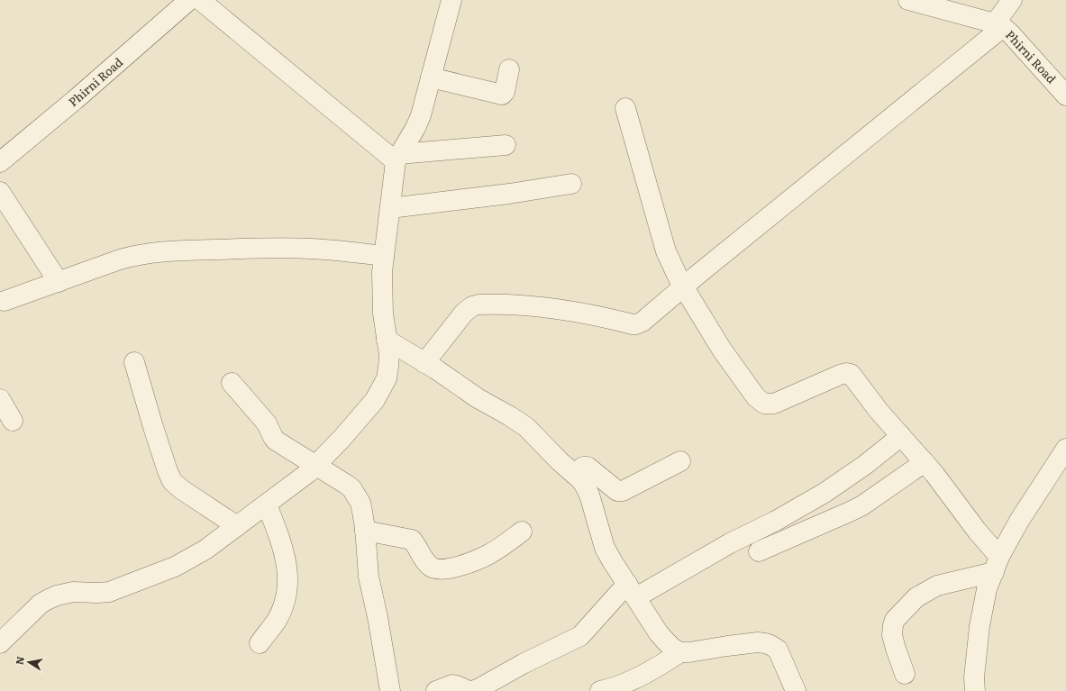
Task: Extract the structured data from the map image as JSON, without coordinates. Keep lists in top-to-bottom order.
{
  "streets": {
    "street": ["Phirni Road"]
  },
  "north": "left"
}
